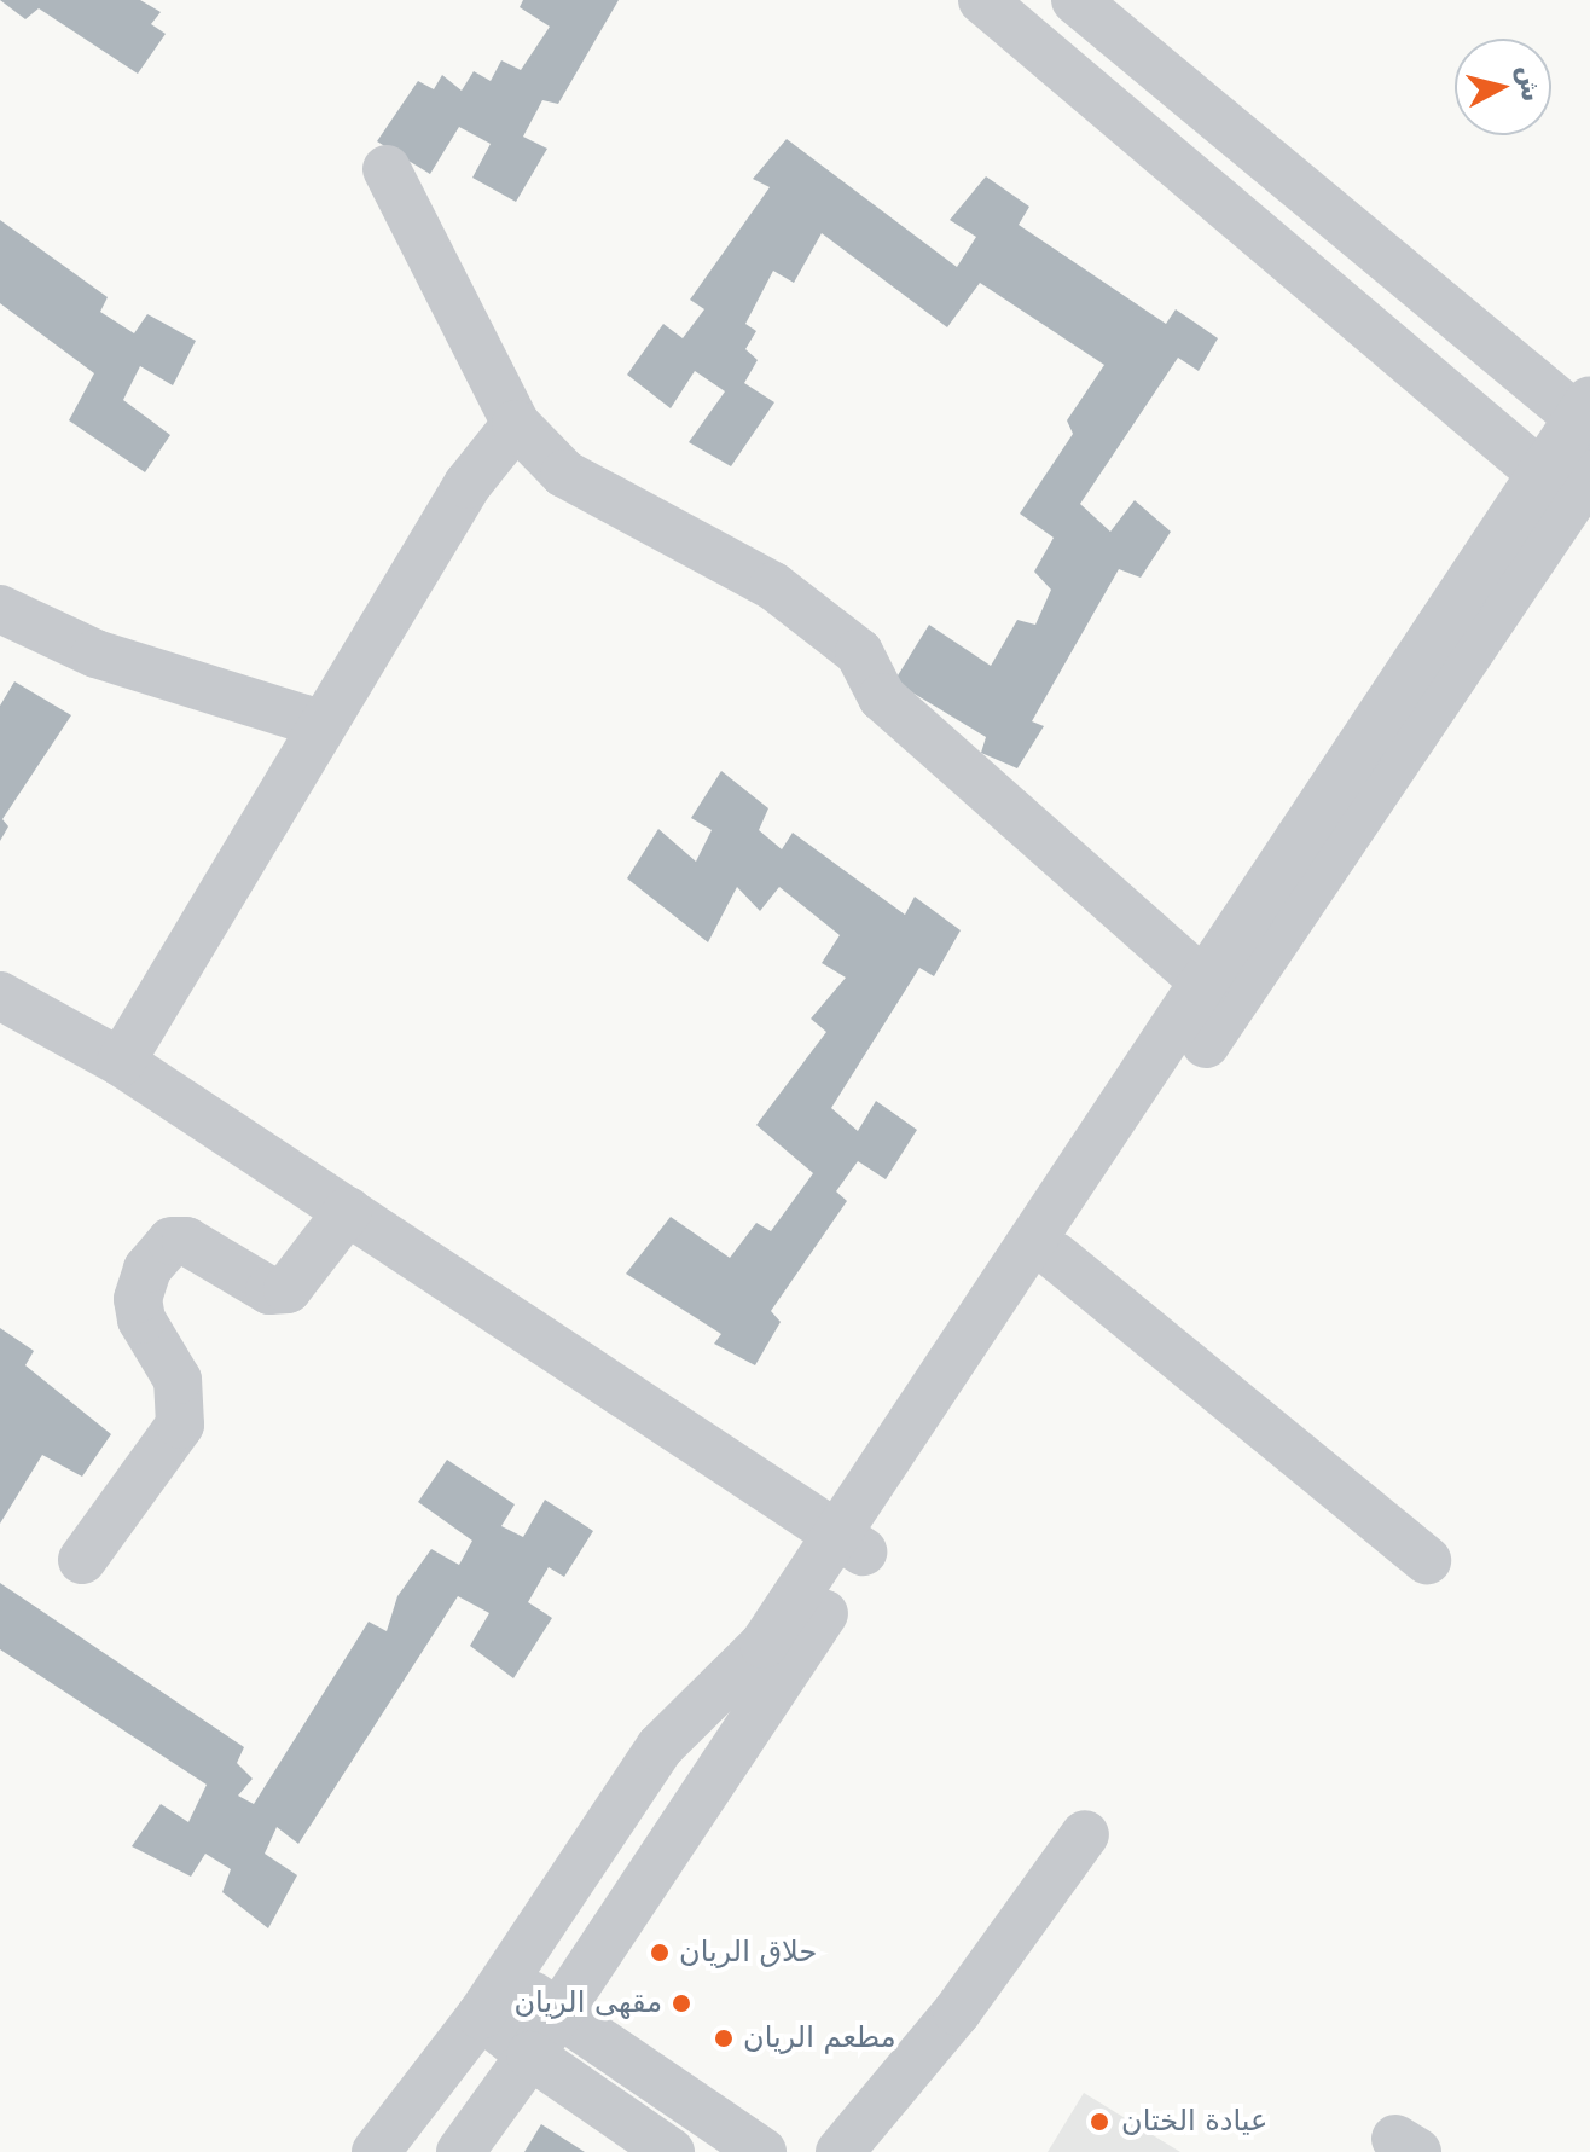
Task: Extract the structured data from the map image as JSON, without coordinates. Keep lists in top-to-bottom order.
{
  "places": [
    "حلاق الريان",
    "مقهى الريان",
    "مطعم الريان",
    "عيادة الختان"
  ],
  "north": "right"
}
